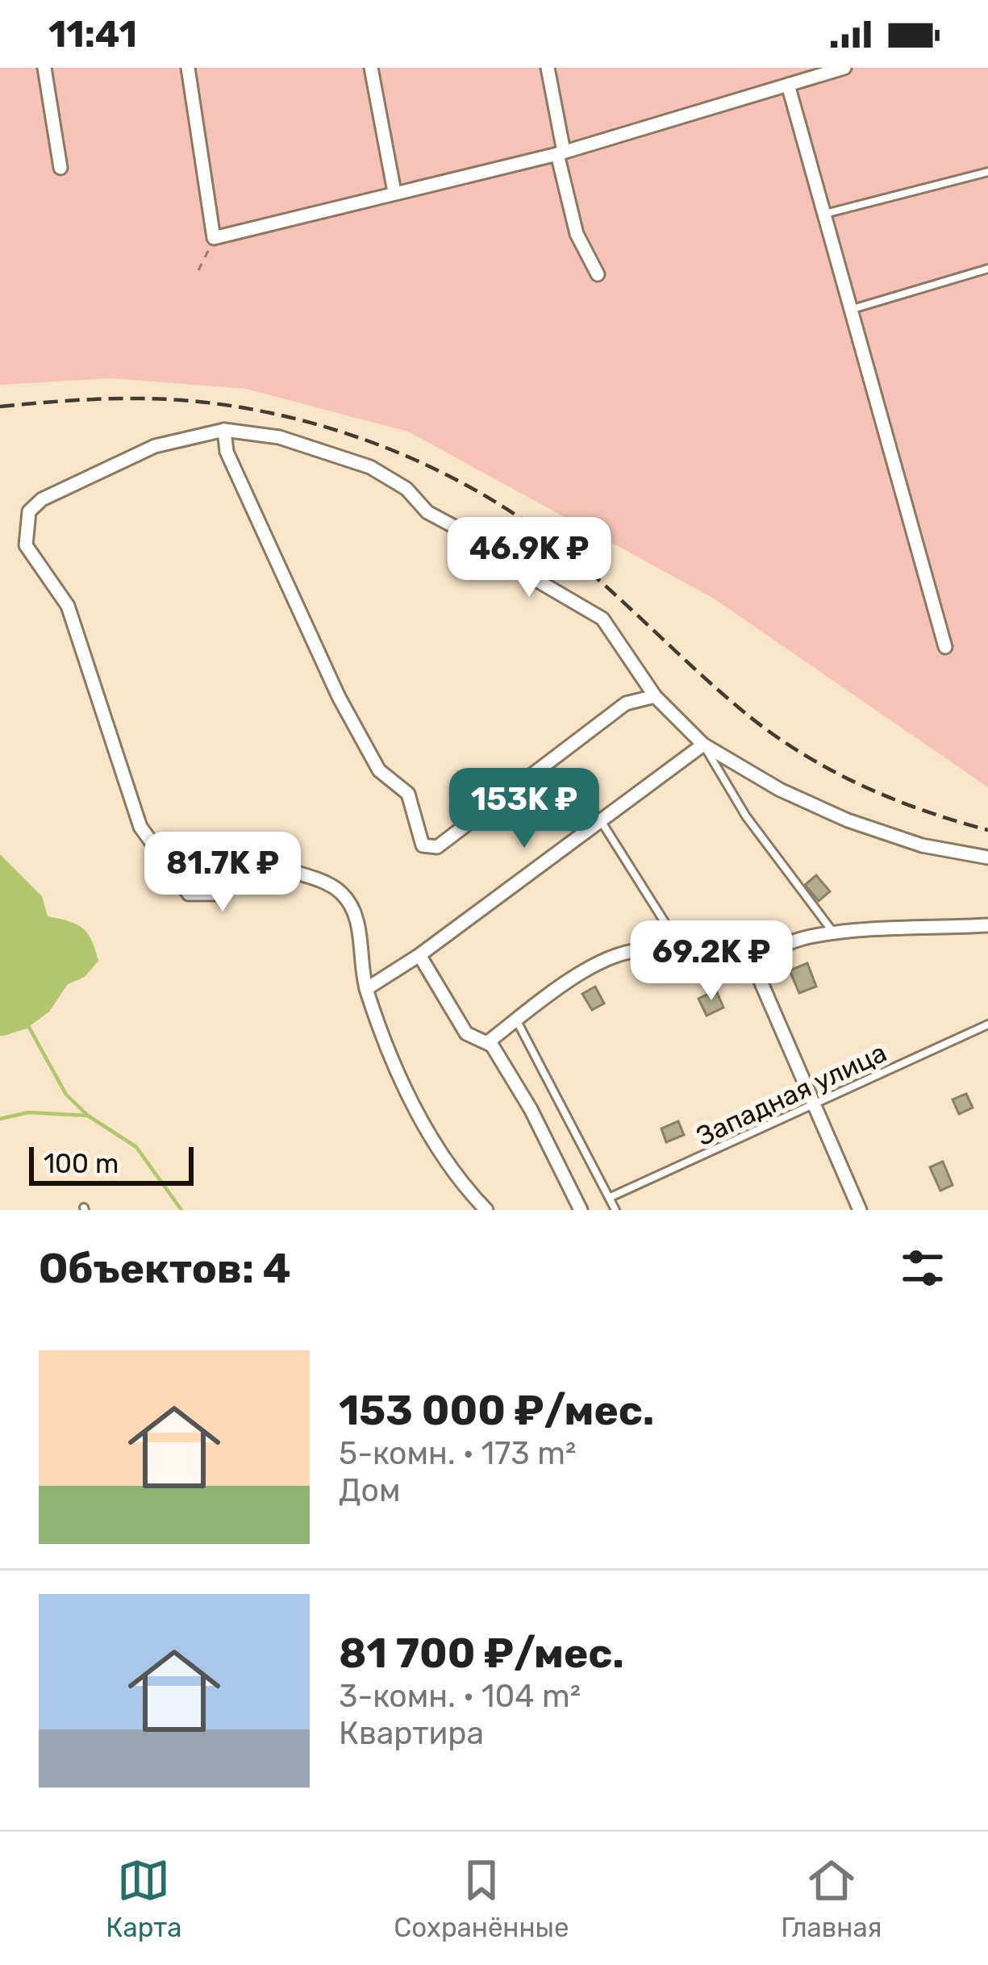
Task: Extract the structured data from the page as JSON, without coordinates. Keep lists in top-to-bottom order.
{
  "streets": {
    "lane": ["Западная улица"]
  },
  "scale_bar": "100 m",
  "page": {
    "status": "11:41",
    "price": [
      "46.9K ₽",
      "153K ₽",
      "81.7K ₽",
      "69.2K ₽"
    ],
    "scale": "100 m",
    "heading": "Объектов: 4",
    "list": [
      {
        "name": "153 000 ₽/мес.",
        "note": "5-комн. · 173 m² · Дом"
      },
      {
        "name": "81 700 ₽/мес.",
        "note": "3-комн. · 104 m² · Квартира"
      }
    ],
    "tabs": ["Карта", "Сохранённые", "Главная"]
  }
}
